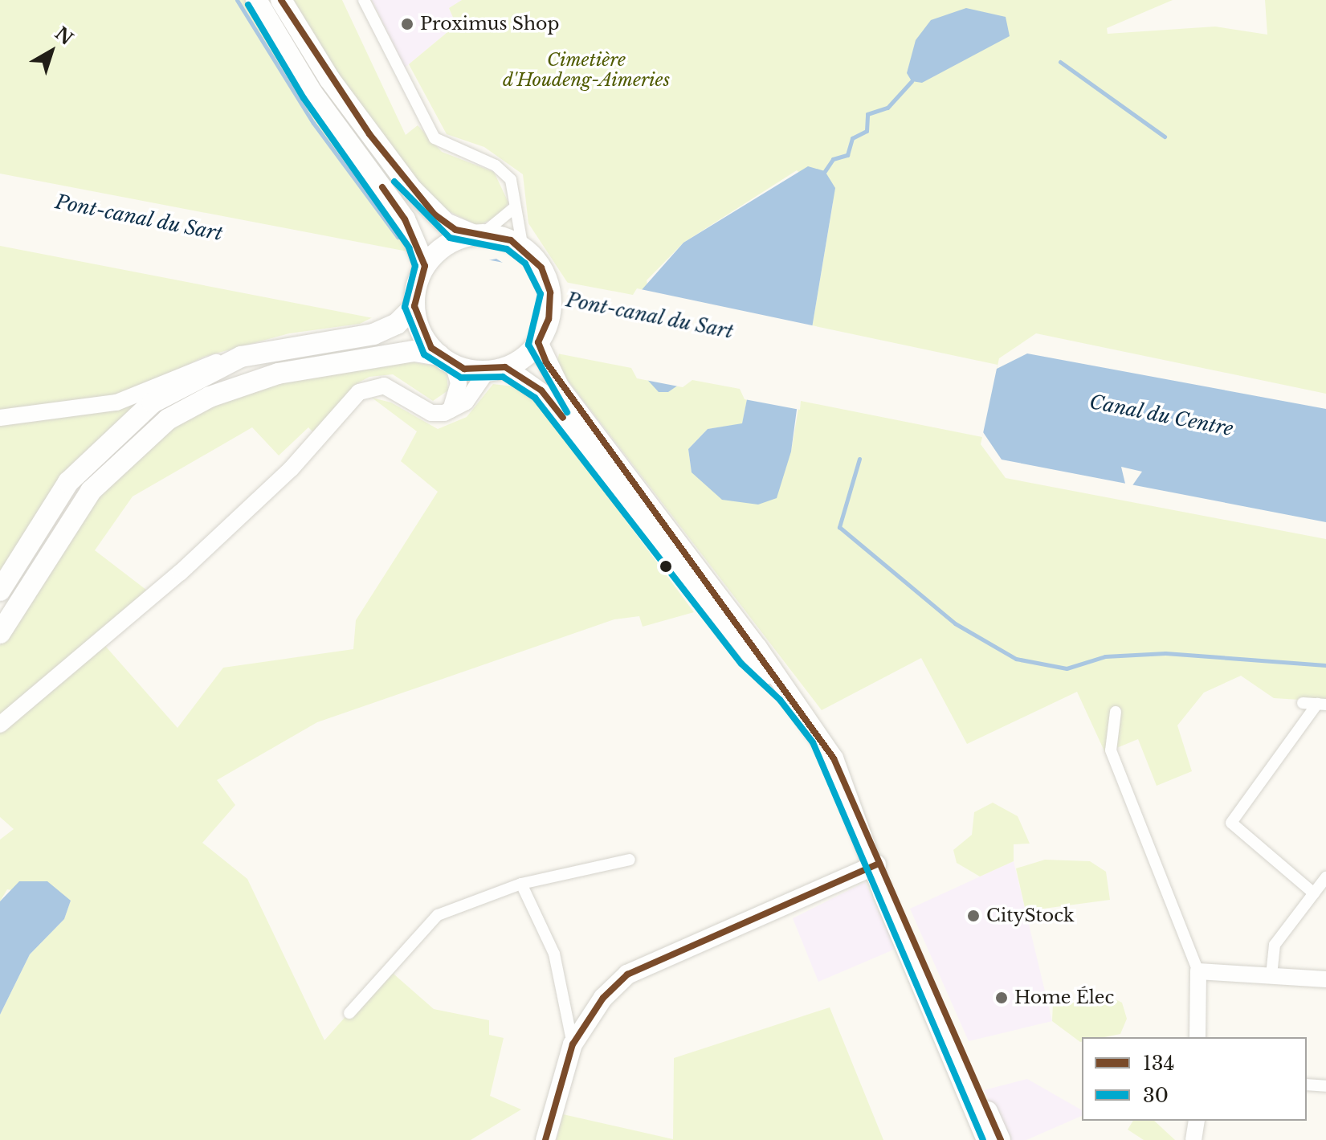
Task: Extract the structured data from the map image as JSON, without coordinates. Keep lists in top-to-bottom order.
{
  "water": ["Pont-canal du Sart", "Canal du Centre"],
  "parks": ["Cimetière d'Houdeng-Aimeries"],
  "places": ["Proximus Shop", "CityStock", "Home Élec"],
  "lines": ["transit line 134", "transit line 30"],
  "legend": ["134", "30"],
  "north": "top right"
}
